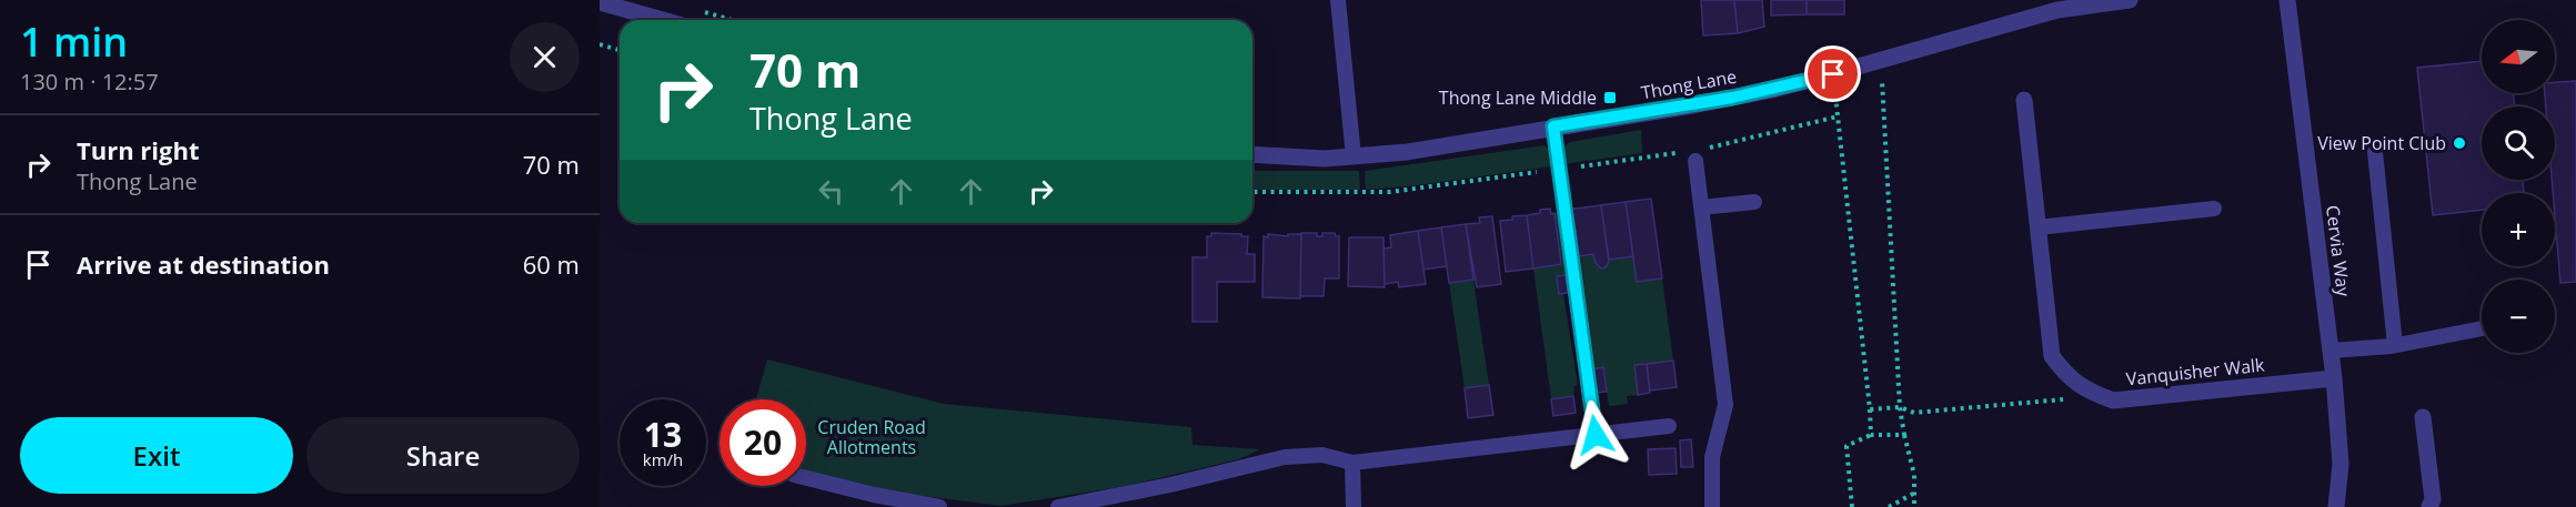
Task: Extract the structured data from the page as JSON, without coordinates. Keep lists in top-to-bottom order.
{
  "streets": {
    "street": ["Thong Lane", "Cervia Way", "Vanquisher Walk"]
  },
  "crossings": [
    ["Cervia Way", "Vanquisher Walk"]
  ],
  "parks": ["Cruden Road Allotments"],
  "places": {
    "transit": ["Thong Lane Middle"],
    "other": ["View Point Club"]
  },
  "north": "left",
  "page": {
    "heading": ["1 min", "130 m · 12:57"],
    "map_buttons": ["+", "−"],
    "turn": ["70 m", "Thong Lane"],
    "list": [
      {
        "name": "Turn right",
        "note": "Thong Lane",
        "value": "70 m"
      },
      {
        "name": "Arrive at destination",
        "value": "60 m"
      }
    ],
    "speed": "13 km/h",
    "limit": "20",
    "buttons": ["Exit", "Share"]
  }
}
